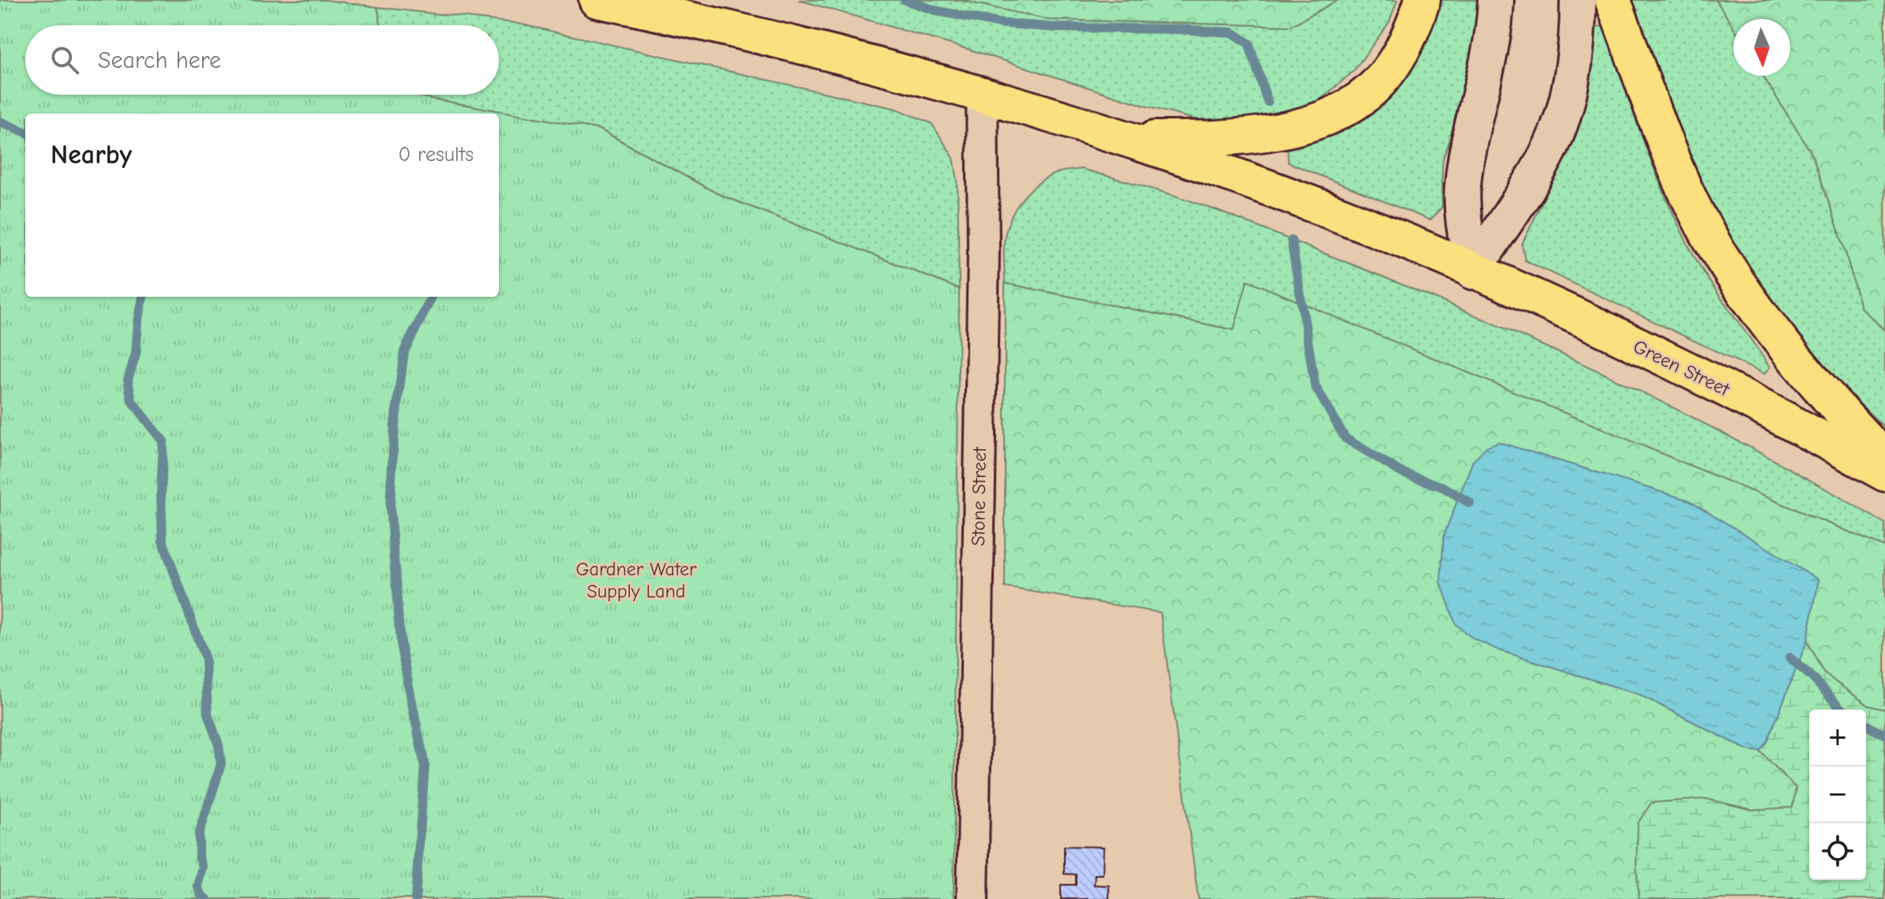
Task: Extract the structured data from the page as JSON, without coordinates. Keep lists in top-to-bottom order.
{
  "streets": {
    "highway": ["Green Street"],
    "street": ["Stone Street"]
  },
  "crossings": [
    ["Green Street", "Stone Street"]
  ],
  "parks": ["Gardner Water Supply Land"],
  "north": "bottom",
  "page": {
    "search": "Search here",
    "heading": ["Nearby", "0 results"],
    "map_buttons": ["+", "−"]
  }
}
